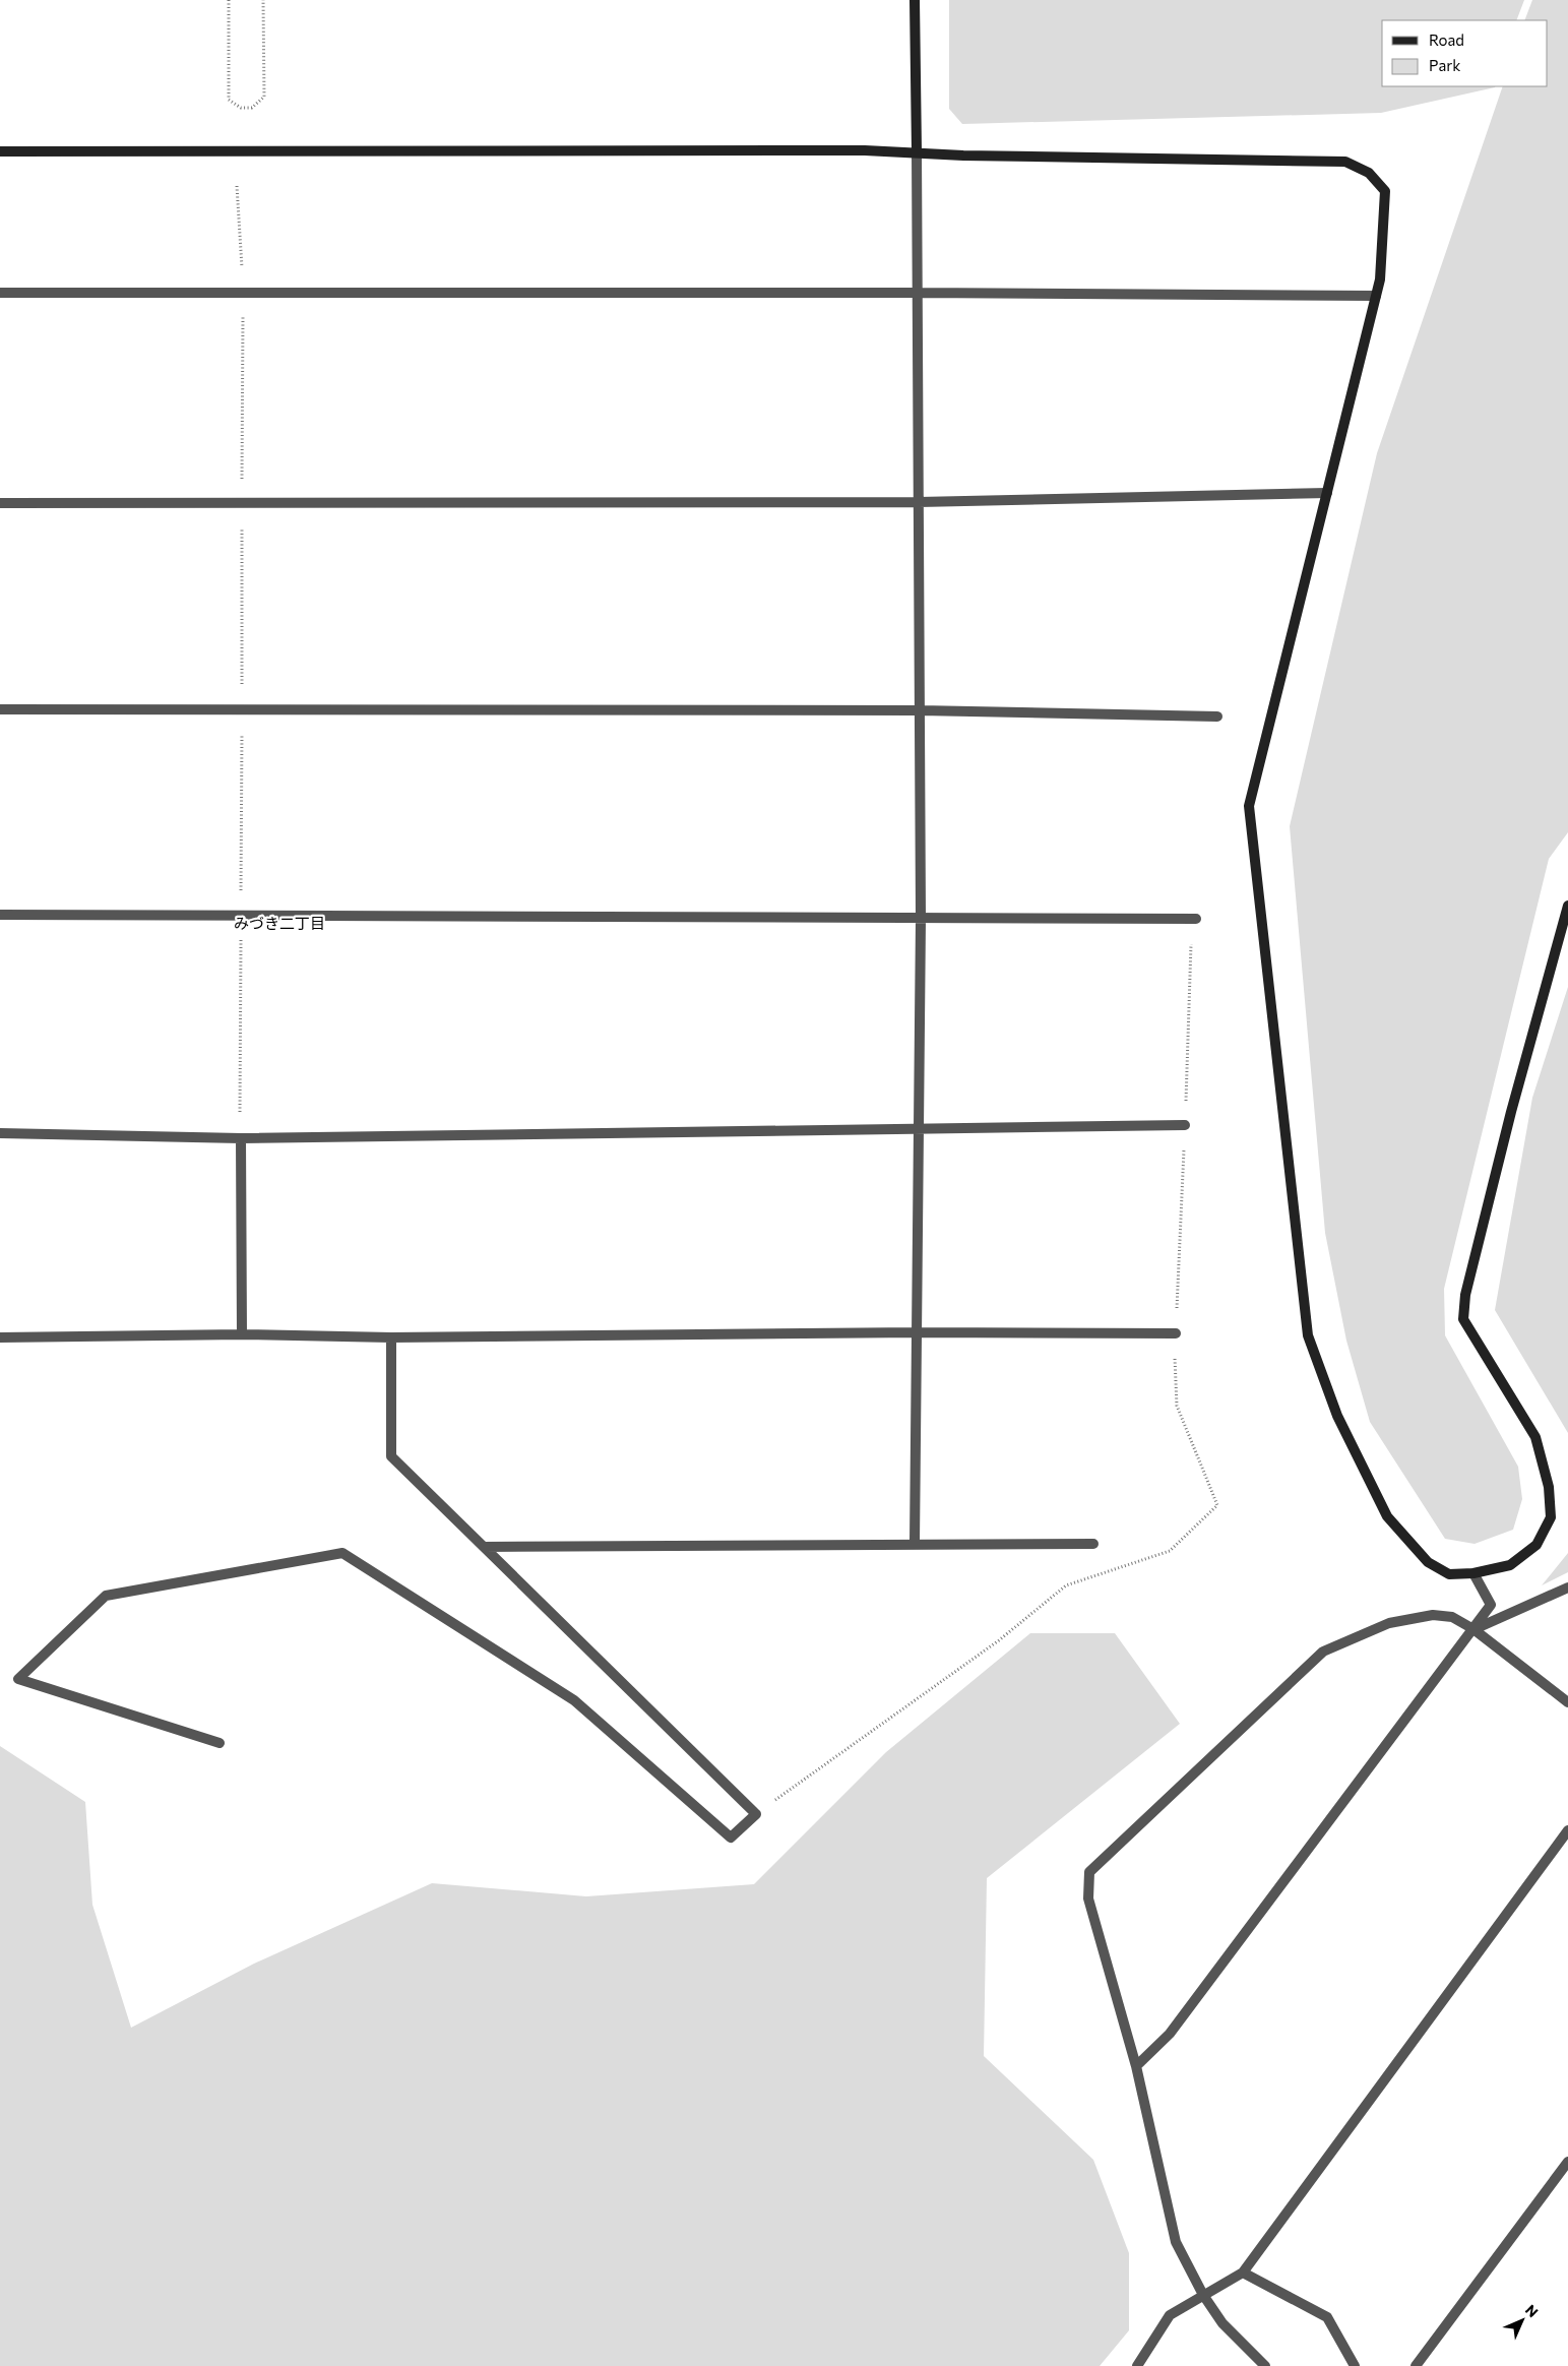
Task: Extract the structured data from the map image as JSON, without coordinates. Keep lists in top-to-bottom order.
{
  "districts": ["みづき二丁目"],
  "legend": ["Road", "Park"],
  "north": "top right"
}
